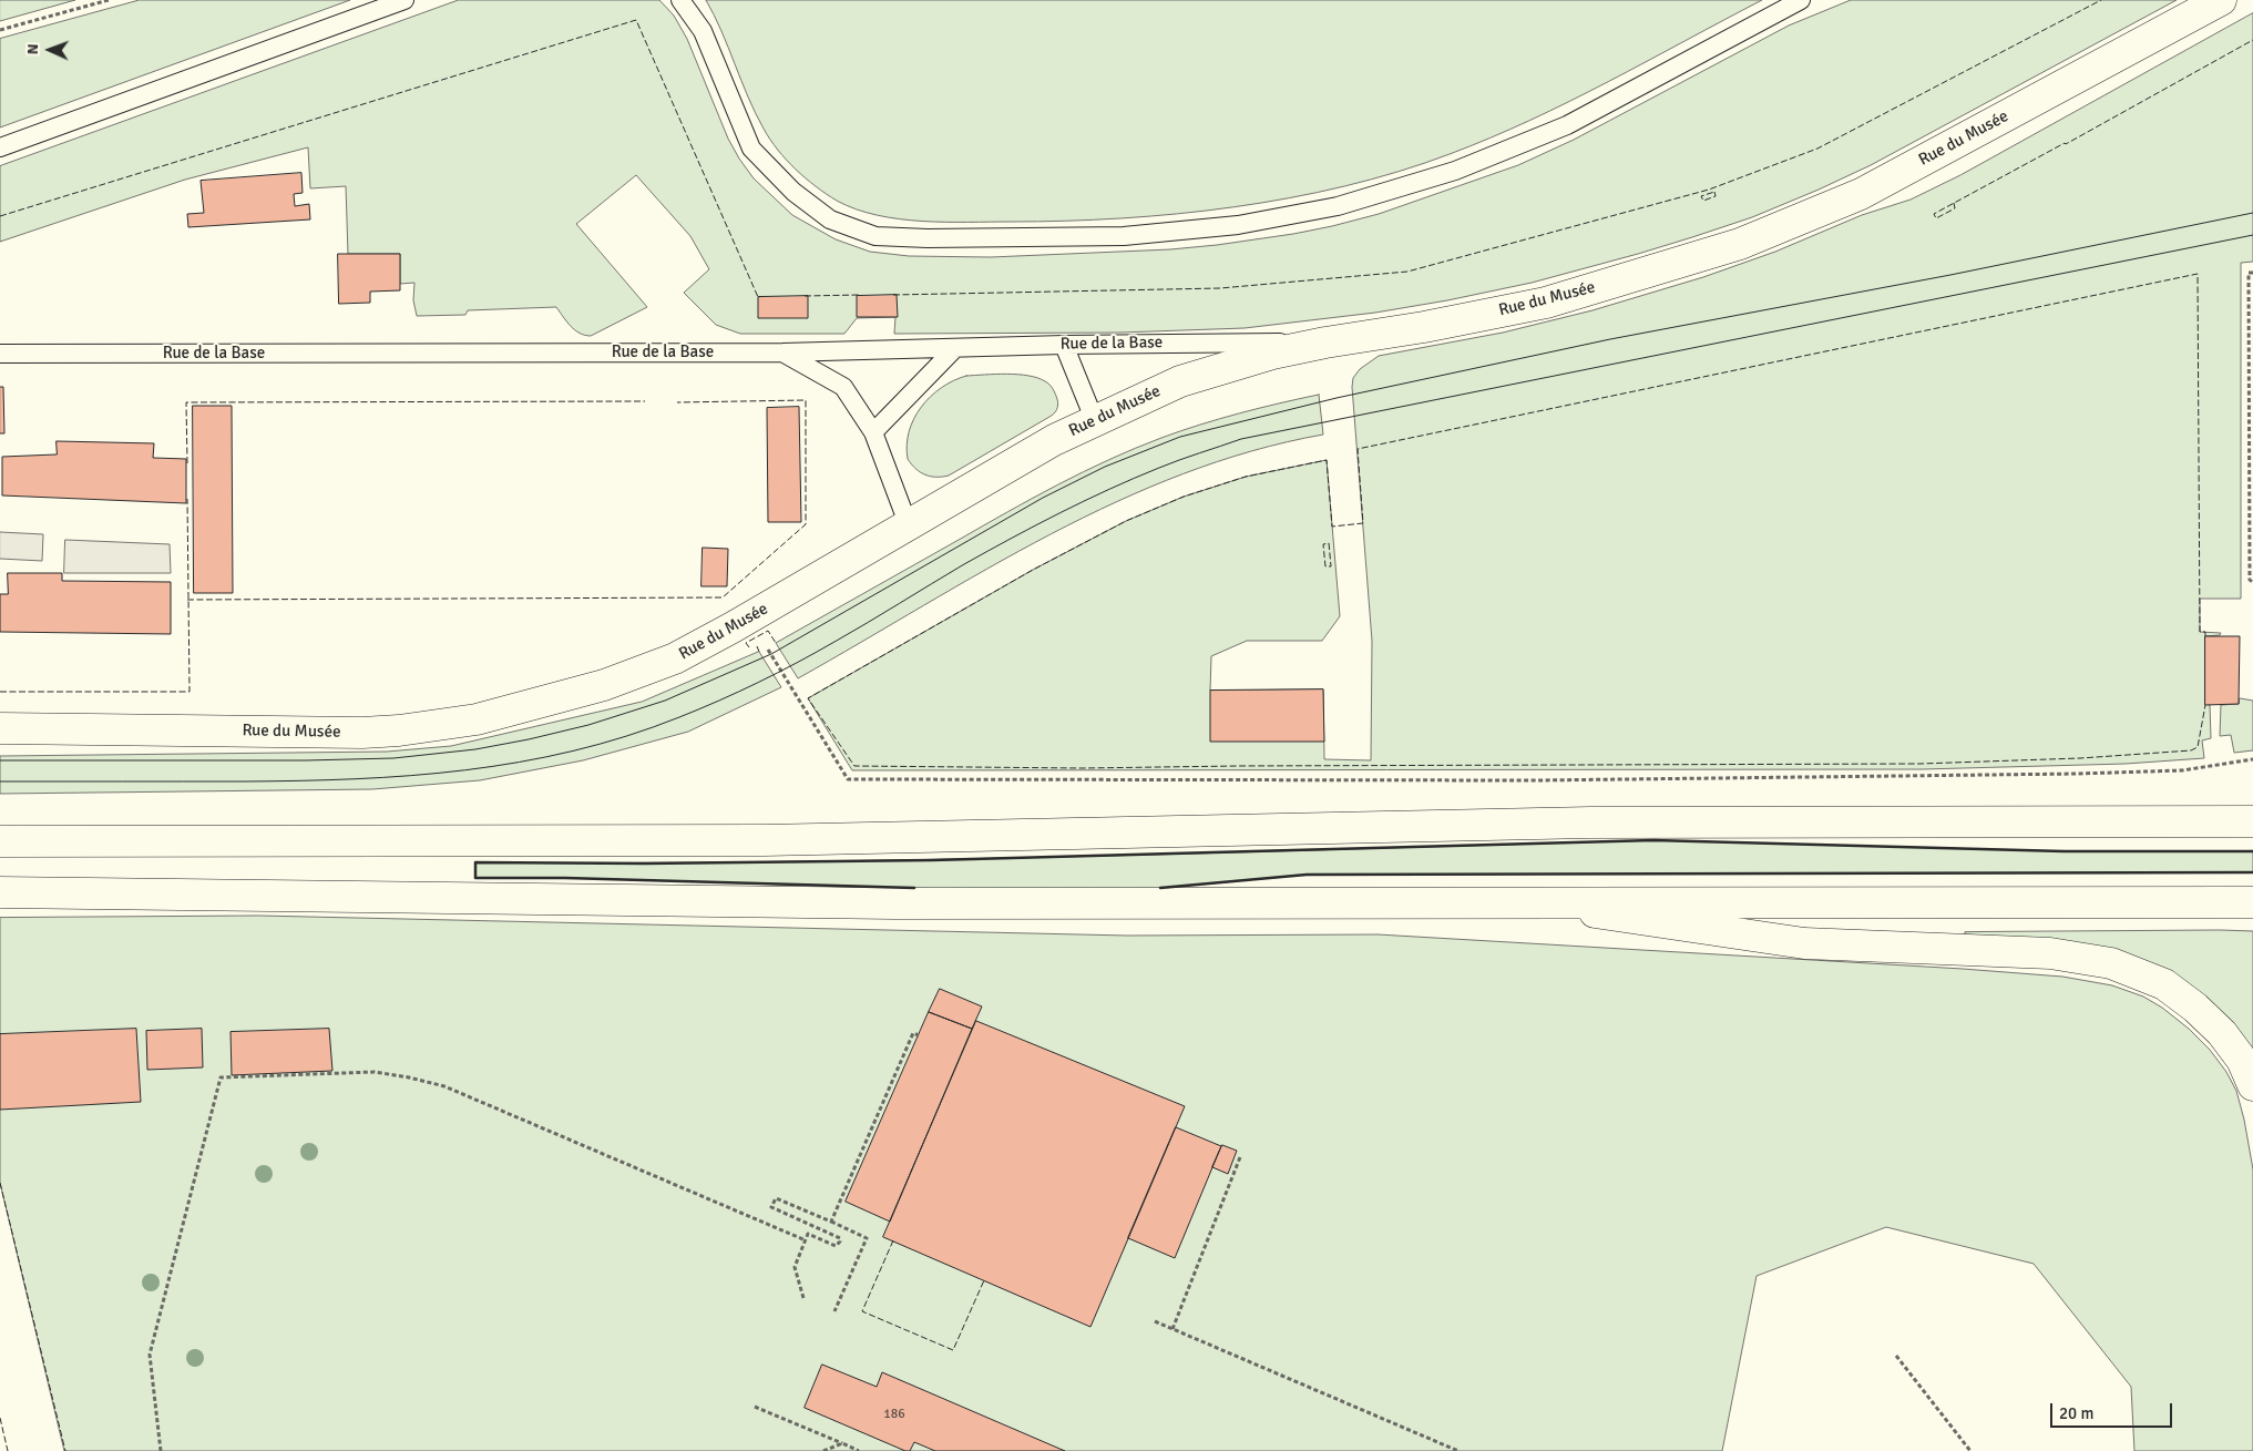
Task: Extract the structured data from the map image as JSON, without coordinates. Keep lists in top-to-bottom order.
{
  "streets": {
    "main road": ["Rue du Musée"],
    "lane": ["Rue de la Base"]
  },
  "crossings": [
    ["Rue du Musée", "Rue de la Base"]
  ],
  "house_numbers": ["186"],
  "scale_bar": "20 m",
  "north": "left"
}
